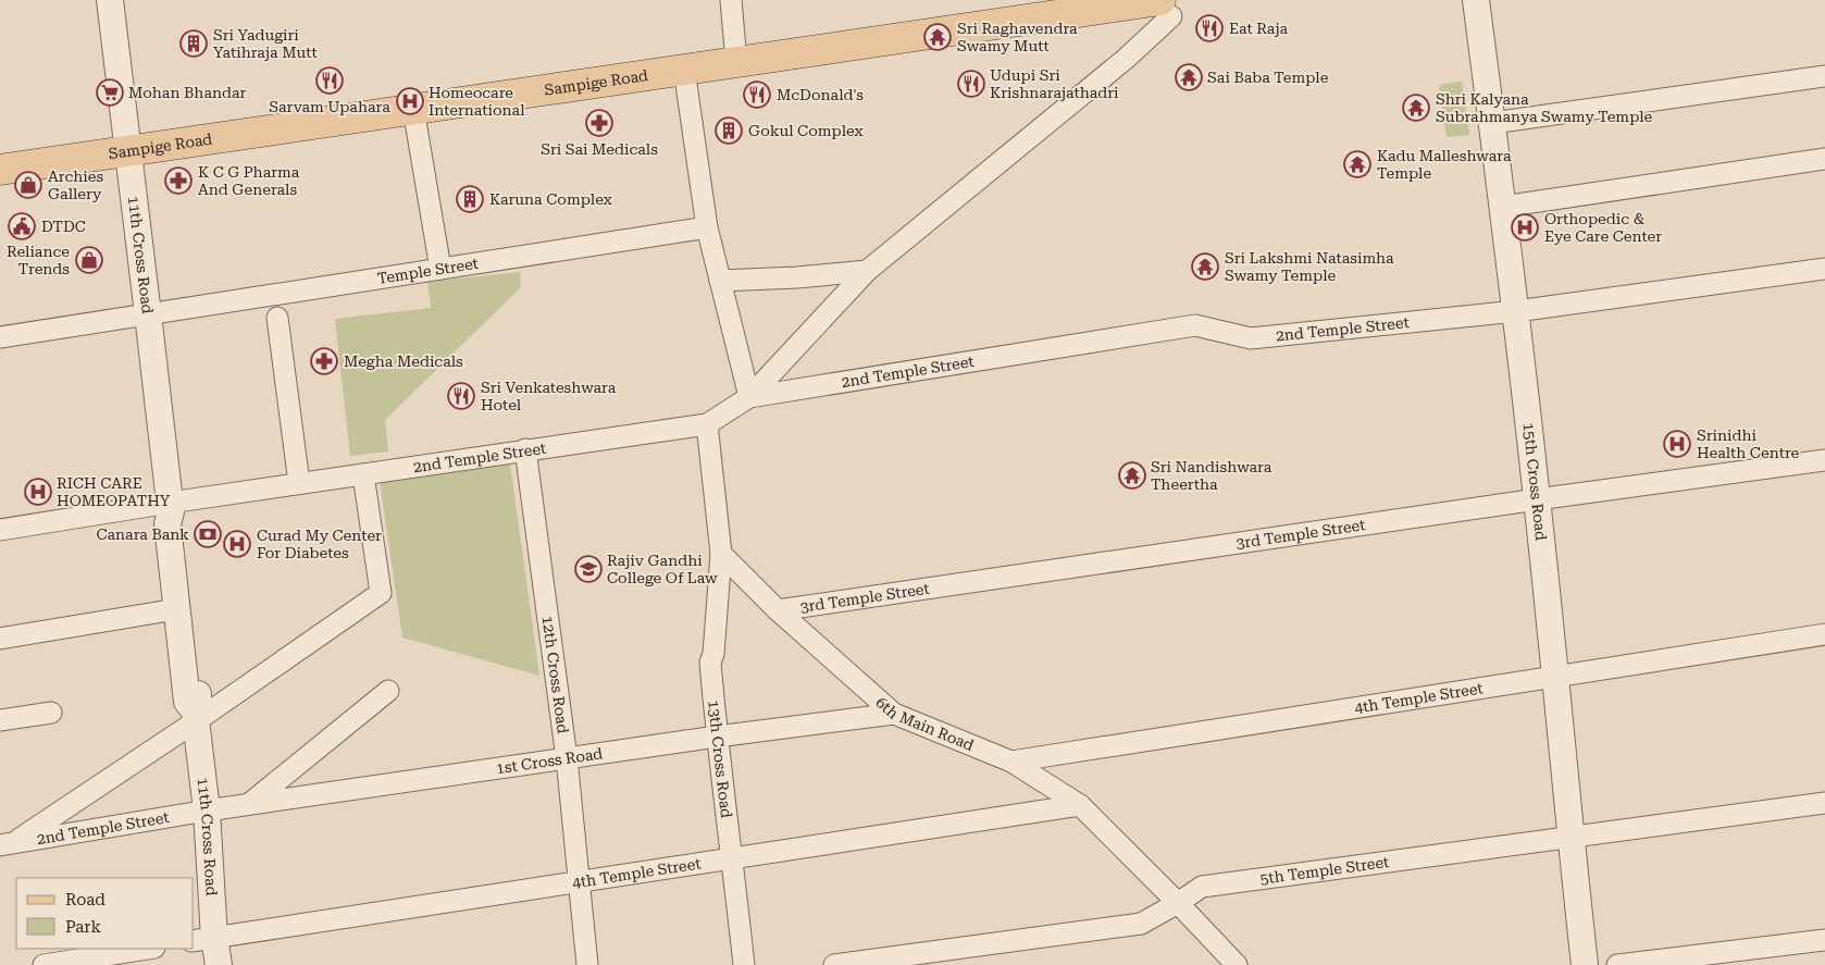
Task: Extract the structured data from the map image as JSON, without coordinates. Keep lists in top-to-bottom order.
{
  "streets": {
    "main road": ["Sampige Road"],
    "street": [
      "11th Cross Road",
      "Temple Street",
      "2nd Temple Street",
      "15th Cross Road",
      "3rd Temple Street",
      "12th Cross Road",
      "4th Temple Street",
      "6th Main Road",
      "13th Cross Road",
      "1st Cross Road",
      "5th Temple Street"
    ]
  },
  "crossings": [
    ["Sampige Road", "11th Cross Road"],
    ["11th Cross Road", "Temple Street"],
    ["11th Cross Road", "2nd Temple Street"],
    ["11th Cross Road", "4th Temple Street"],
    ["11th Cross Road", "1st Cross Road"],
    ["2nd Temple Street", "15th Cross Road"],
    ["2nd Temple Street", "12th Cross Road"],
    ["2nd Temple Street", "1st Cross Road"],
    ["15th Cross Road", "3rd Temple Street"],
    ["15th Cross Road", "4th Temple Street"],
    ["15th Cross Road", "5th Temple Street"],
    ["3rd Temple Street", "6th Main Road"],
    ["12th Cross Road", "4th Temple Street"],
    ["12th Cross Road", "1st Cross Road"],
    ["4th Temple Street", "6th Main Road"],
    ["4th Temple Street", "13th Cross Road"],
    ["6th Main Road", "13th Cross Road"],
    ["6th Main Road", "1st Cross Road"],
    ["6th Main Road", "5th Temple Street"],
    ["13th Cross Road", "1st Cross Road"]
  ],
  "places": {
    "restaurant": [
      "Eat Raja",
      "Sarvam Upahara",
      "Udupi Sri Krishnarajathadri",
      "McDonald's",
      "Sri Venkateshwara Hotel"
    ],
    "temple": [
      "Sri Raghavendra Swamy Mutt",
      "Sai Baba Temple",
      "Shri Kalyana Subrahmanya Swamy Temple",
      "Kadu Malleshwara Temple",
      "Sri Lakshmi Natasimha Swamy Temple",
      "Sri Nandishwara Theertha"
    ],
    "building": ["Sri Yadugiri Yatihraja Mutt", "Gokul Complex", "Karuna Complex"],
    "supermarket": ["Mohan Bhandar"],
    "hospital": [
      "Homeocare International",
      "Orthopedic & Eye Care Center",
      "Srinidhi Health Centre",
      "RICH CARE HOMEOPATHY",
      "Curad My Center For Diabetes"
    ],
    "pharmacy": ["Sri Sai Medicals", "K C G Pharma And Generals", "Megha Medicals"],
    "shop": ["Archies Gallery", "Reliance Trends"],
    "public building": ["DTDC"],
    "bank": ["Canara Bank"],
    "school or university": ["Rajiv Gandhi College Of Law"]
  },
  "legend": ["Road", "Park"]
}
